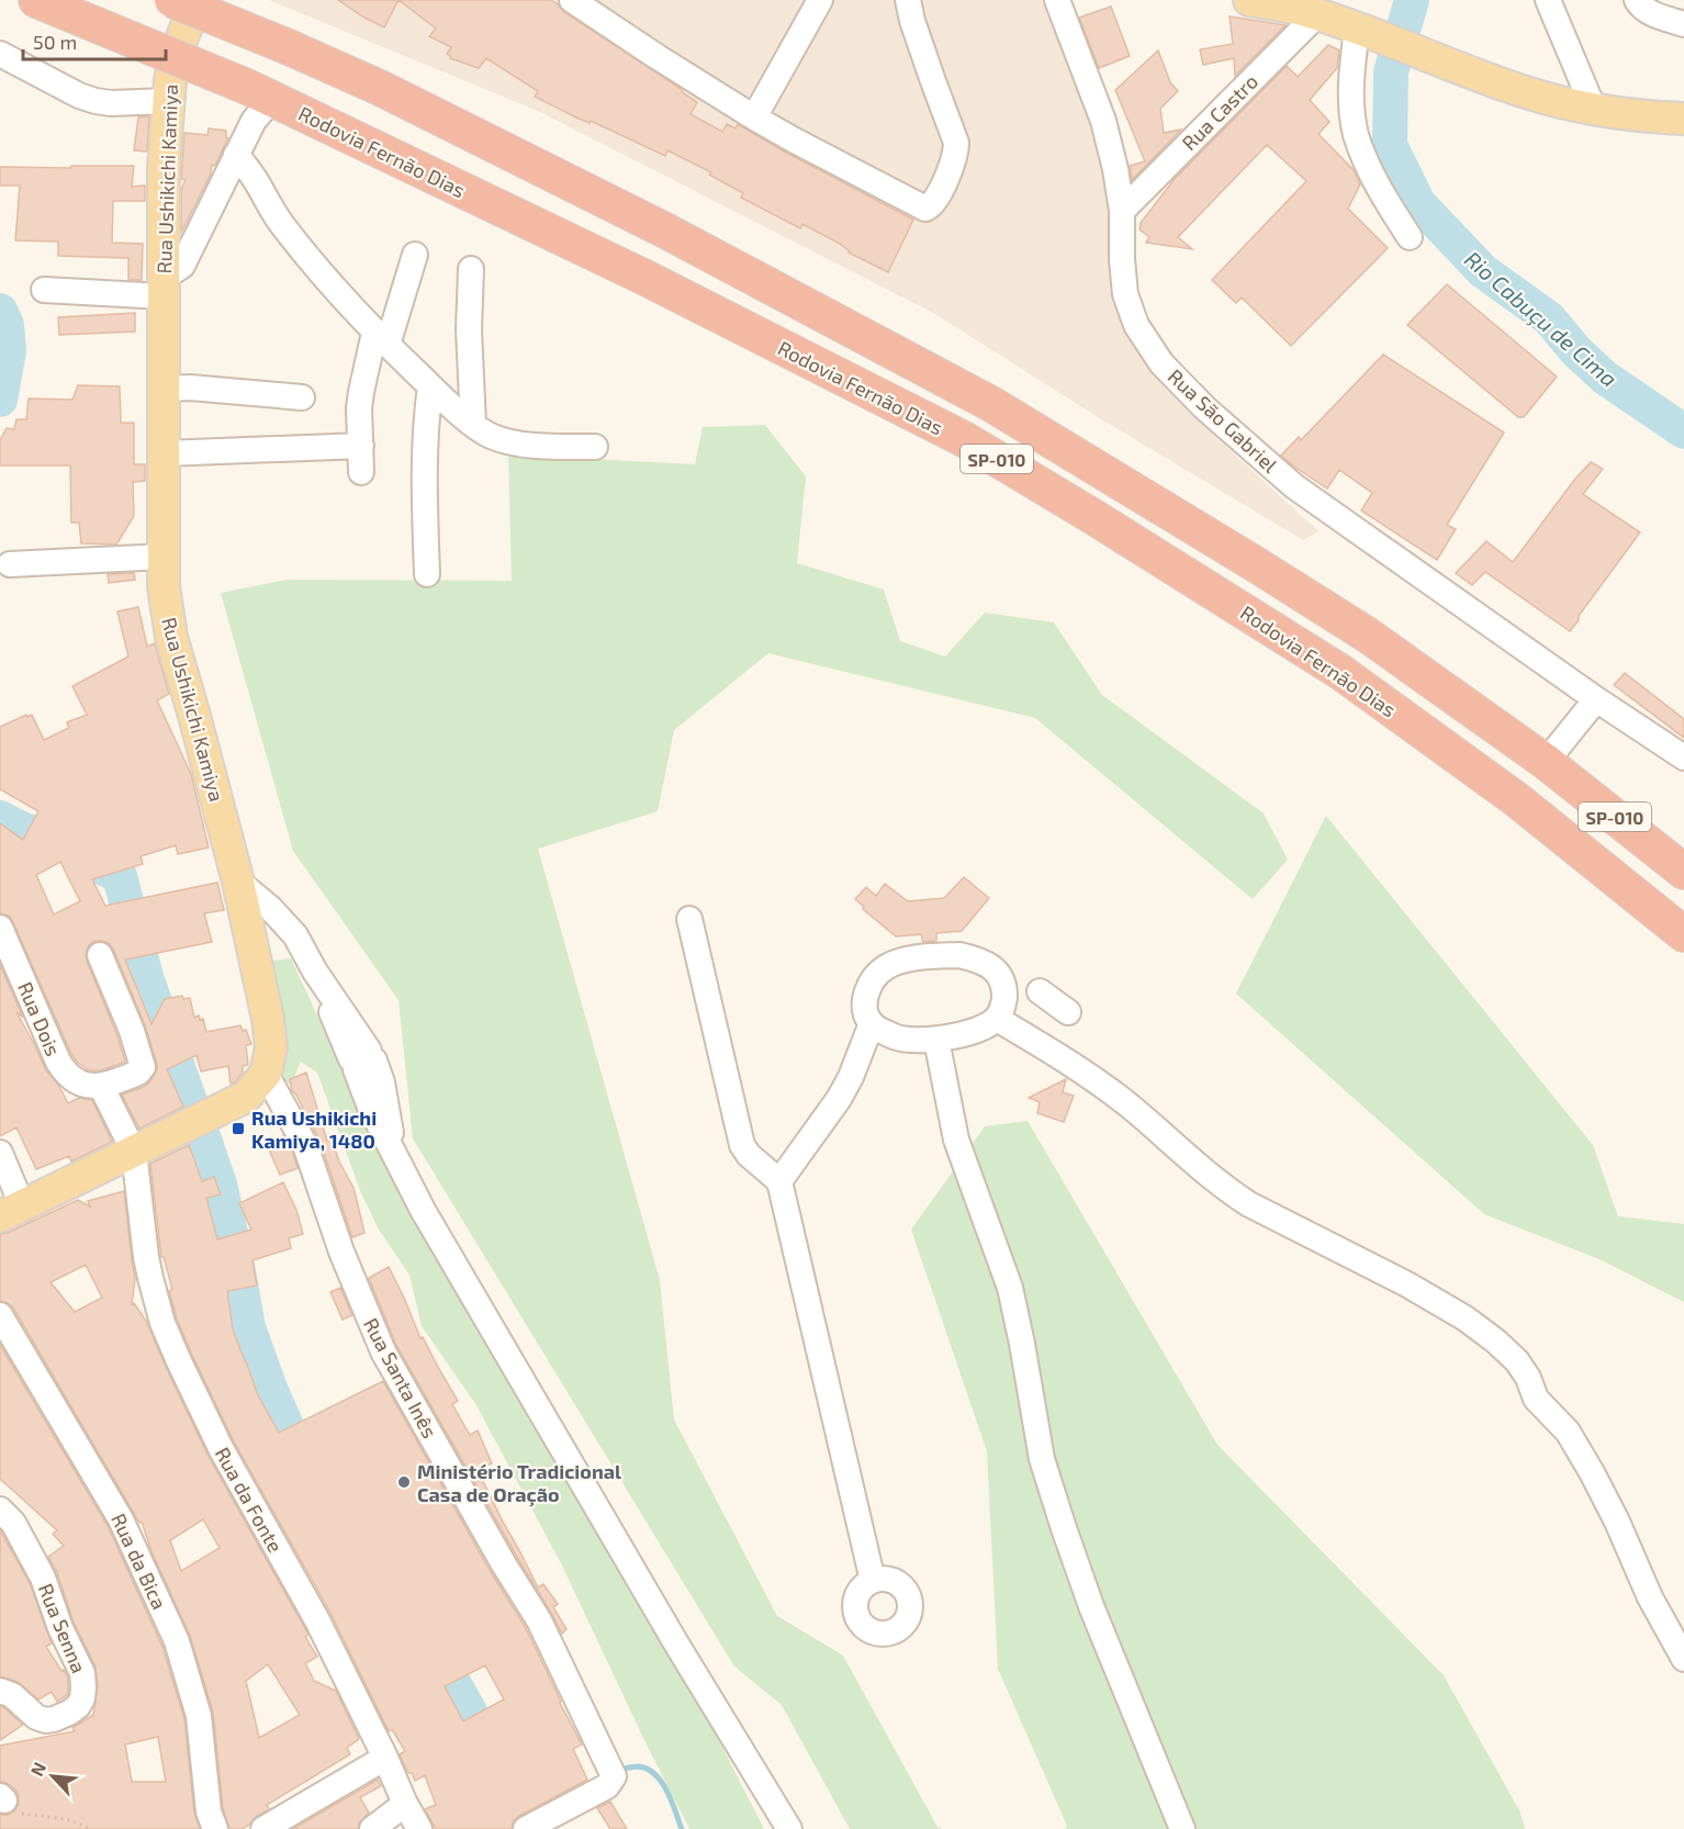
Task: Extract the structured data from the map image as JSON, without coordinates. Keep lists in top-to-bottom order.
{
  "streets": {
    "highway": ["Rodovia Fernão Dias", "SP-010"],
    "main road": ["Rua Ushikichi Kamiya"],
    "street": [
      "Rua Castro",
      "Rua São Gabriel",
      "Rua Dois",
      "Rua Santa Inês",
      "Rua da Fonte",
      "Rua da Bica",
      "Rua Senna"
    ]
  },
  "crossings": [
    ["Rua Castro", "Rua São Gabriel"],
    ["Rua Ushikichi Kamiya", "Rua Santa Inês"]
  ],
  "water": ["Rio Cabuçu de Cima"],
  "places": {
    "transit": ["Rua Ushikichi Kamiya, 1480"],
    "other": ["Ministério Tradicional Casa de Oração"]
  },
  "scale_bar": "50 m",
  "north": "top left"
}
